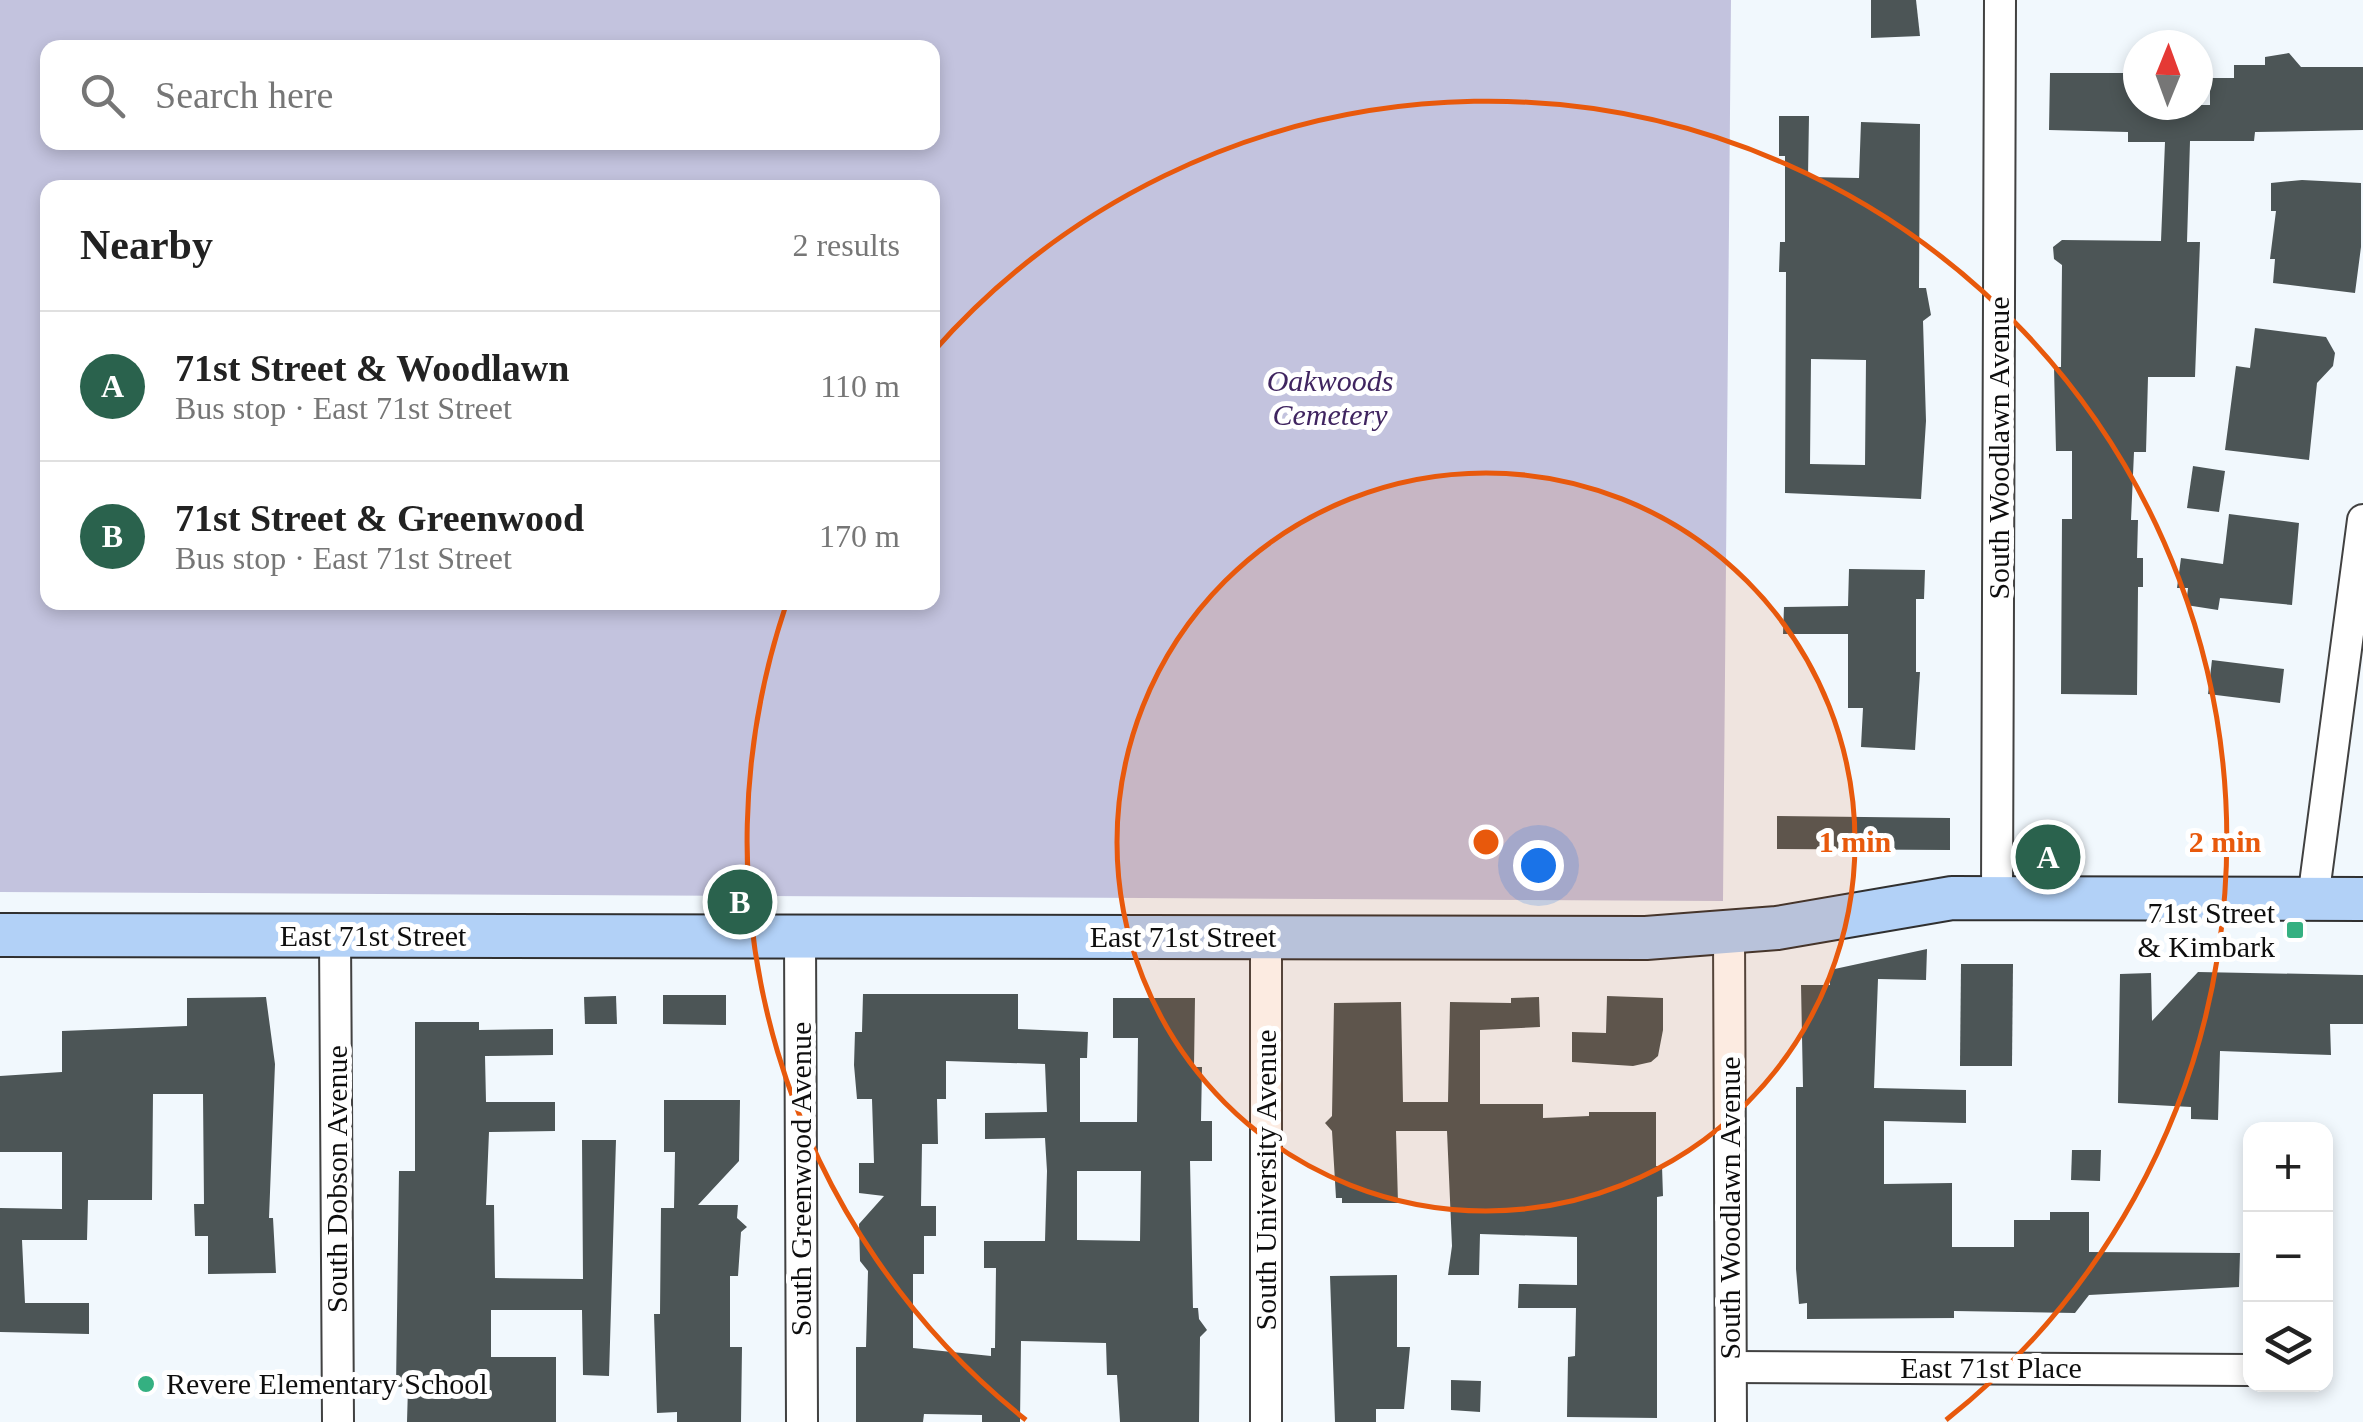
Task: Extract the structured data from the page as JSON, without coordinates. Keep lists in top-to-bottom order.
{
  "streets": {
    "main road": ["East 71st Street"],
    "street": [
      "South Woodlawn Avenue",
      "South Dobson Avenue",
      "South Greenwood Avenue",
      "South University Avenue",
      "East 71st Place"
    ]
  },
  "crossings": [
    ["South Woodlawn Avenue", "East 71st Street"],
    ["South Woodlawn Avenue", "East 71st Place"],
    ["East 71st Street", "South Dobson Avenue"],
    ["East 71st Street", "South Greenwood Avenue"],
    ["East 71st Street", "South University Avenue"]
  ],
  "parks": ["Oakwoods Cemetery"],
  "places": {
    "transit": ["71st Street & Kimbark"],
    "other": ["Revere Elementary School"]
  },
  "north": "top",
  "page": {
    "search": "Search here",
    "heading": ["Nearby", "2 results"],
    "list": [
      {
        "mark": "A",
        "name": "71st Street & Woodlawn",
        "note": "Bus stop · East 71st Street",
        "value": "110 m"
      },
      {
        "mark": "B",
        "name": "71st Street & Greenwood",
        "note": "Bus stop · East 71st Street",
        "value": "170 m"
      }
    ],
    "pins": ["A", "B"],
    "map_buttons": ["+", "−"]
  },
  "rings": ["1 min", "2 min"]
}
